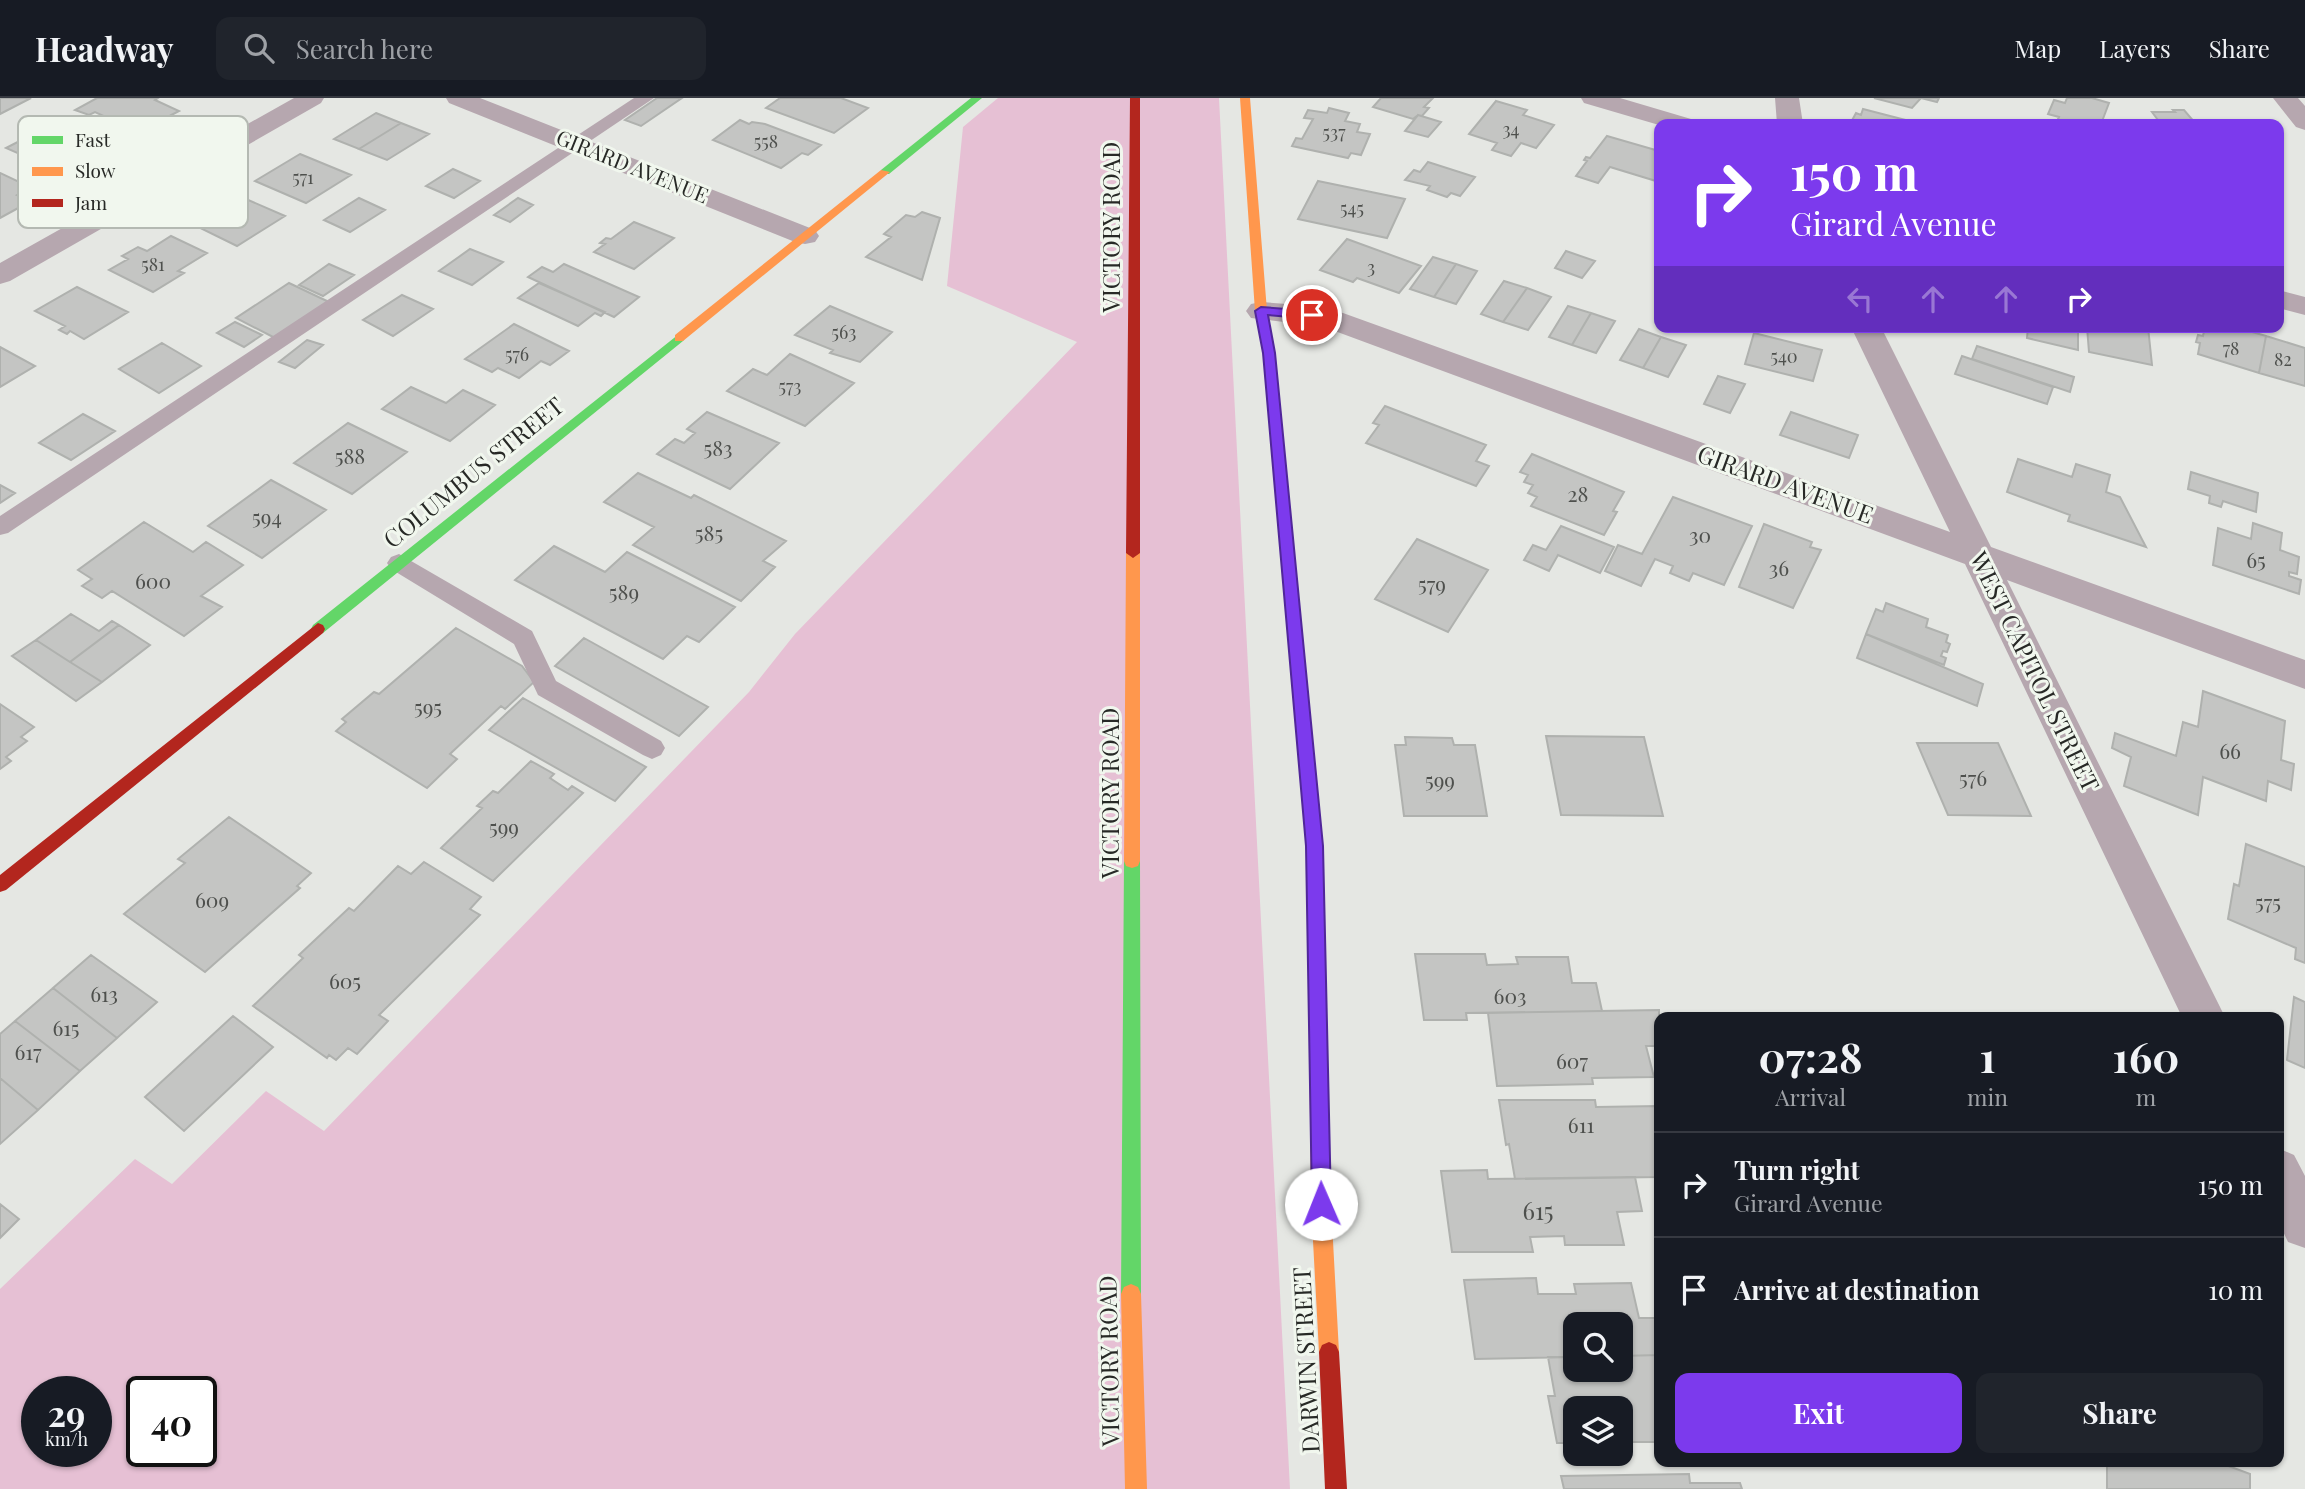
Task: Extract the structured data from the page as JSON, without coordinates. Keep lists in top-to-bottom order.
{
  "streets": {
    "street": [
      "GIRARD AVENUE",
      "VICTORY ROAD",
      "COLUMBUS STREET",
      "WEST CAPITOL STREET",
      "DARWIN STREET"
    ]
  },
  "crossings": [
    ["GIRARD AVENUE", "COLUMBUS STREET"],
    ["GIRARD AVENUE", "WEST CAPITOL STREET"],
    ["GIRARD AVENUE", "DARWIN STREET"]
  ],
  "house_numbers": [
    "34",
    "537",
    "558",
    "571",
    "545",
    "581",
    "3",
    "563",
    "78",
    "576",
    "540",
    "82",
    "573",
    "583",
    "588",
    "28",
    "594",
    "585",
    "30",
    "65",
    "36",
    "600",
    "579",
    "589",
    "595",
    "66",
    "576",
    "599",
    "599",
    "609",
    "575",
    "605",
    "613",
    "603",
    "615",
    "617",
    "607",
    "611",
    "615"
  ],
  "legend": ["Fast", "Slow", "Jam"],
  "page": {
    "header": "Headway",
    "search": "Search here",
    "nav": ["Map", "Layers", "Share"],
    "turn": ["150 m", "Girard Avenue"],
    "eta": [
      "07:28",
      "Arrival",
      "1",
      "min",
      "160",
      "m"
    ],
    "list": [
      {
        "name": "Turn right",
        "note": "Girard Avenue",
        "value": "150 m"
      },
      {
        "name": "Arrive at destination",
        "value": "10 m"
      }
    ],
    "buttons": ["Exit", "Share"],
    "speed": "29 km/h",
    "limit": "40"
  }
}
